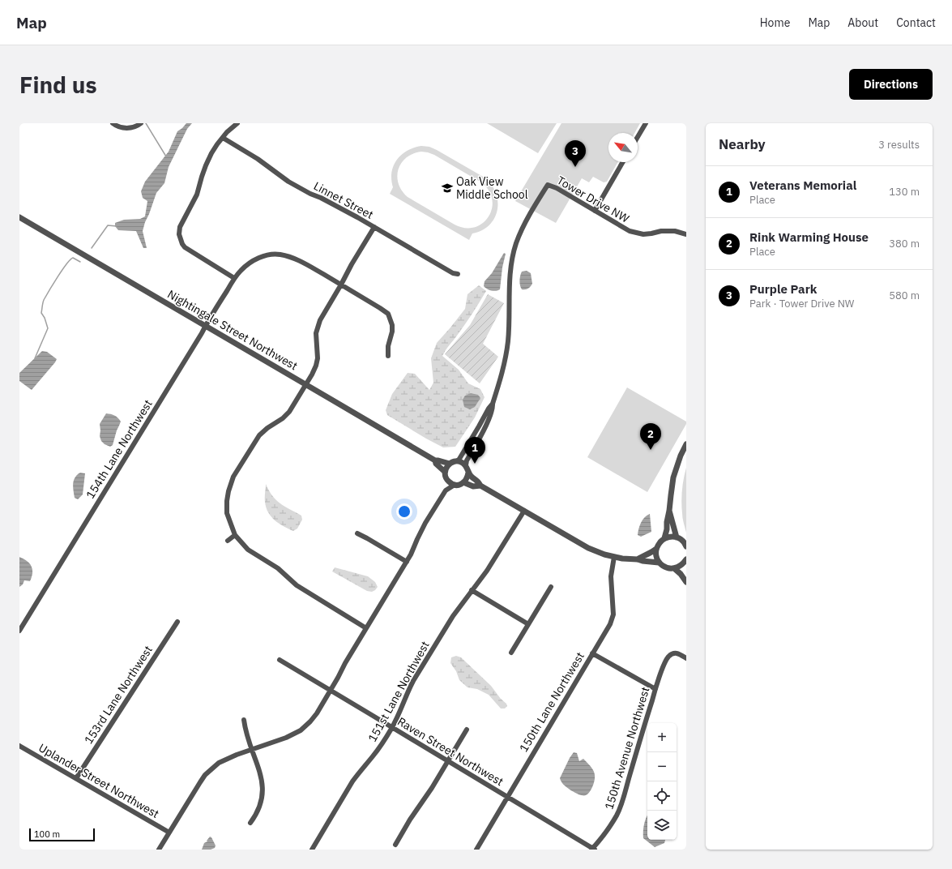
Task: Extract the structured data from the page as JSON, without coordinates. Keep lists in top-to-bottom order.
{
  "streets": {
    "street": [
      "Tower Drive NW",
      "Linnet Street",
      "Nightingale Street Northwest",
      "154th Lane Northwest",
      "151st Lane Northwest",
      "153rd Lane Northwest",
      "150th Lane Northwest",
      "150th Avenue Northwest",
      "Raven Street Northwest",
      "Uplander Street Northwest"
    ]
  },
  "crossings": [
    ["Nightingale Street Northwest", "154th Lane Northwest"],
    ["151st Lane Northwest", "Raven Street Northwest"],
    ["153rd Lane Northwest", "Uplander Street Northwest"],
    ["150th Lane Northwest", "Raven Street Northwest"],
    ["150th Avenue Northwest", "Raven Street Northwest"]
  ],
  "places": {
    "school or university": ["Oak View Middle School"]
  },
  "scale_bar": "100 m",
  "north": "top left",
  "page": {
    "header": "Map",
    "nav": [
      "Home",
      "Map",
      "About",
      "Contact"
    ],
    "buttons": "Directions",
    "title": "Find us",
    "heading": ["Nearby", "3 results"],
    "pins": ["3", "2", "1"],
    "list": [
      {
        "mark": "1",
        "name": "Veterans Memorial",
        "note": "Place",
        "value": "130 m"
      },
      {
        "mark": "2",
        "name": "Rink Warming House",
        "note": "Place",
        "value": "380 m"
      },
      {
        "mark": "3",
        "name": "Purple Park",
        "note": "Park · Tower Drive NW",
        "value": "580 m"
      }
    ],
    "map_buttons": ["+", "−"],
    "scale": "100 m"
  }
}
